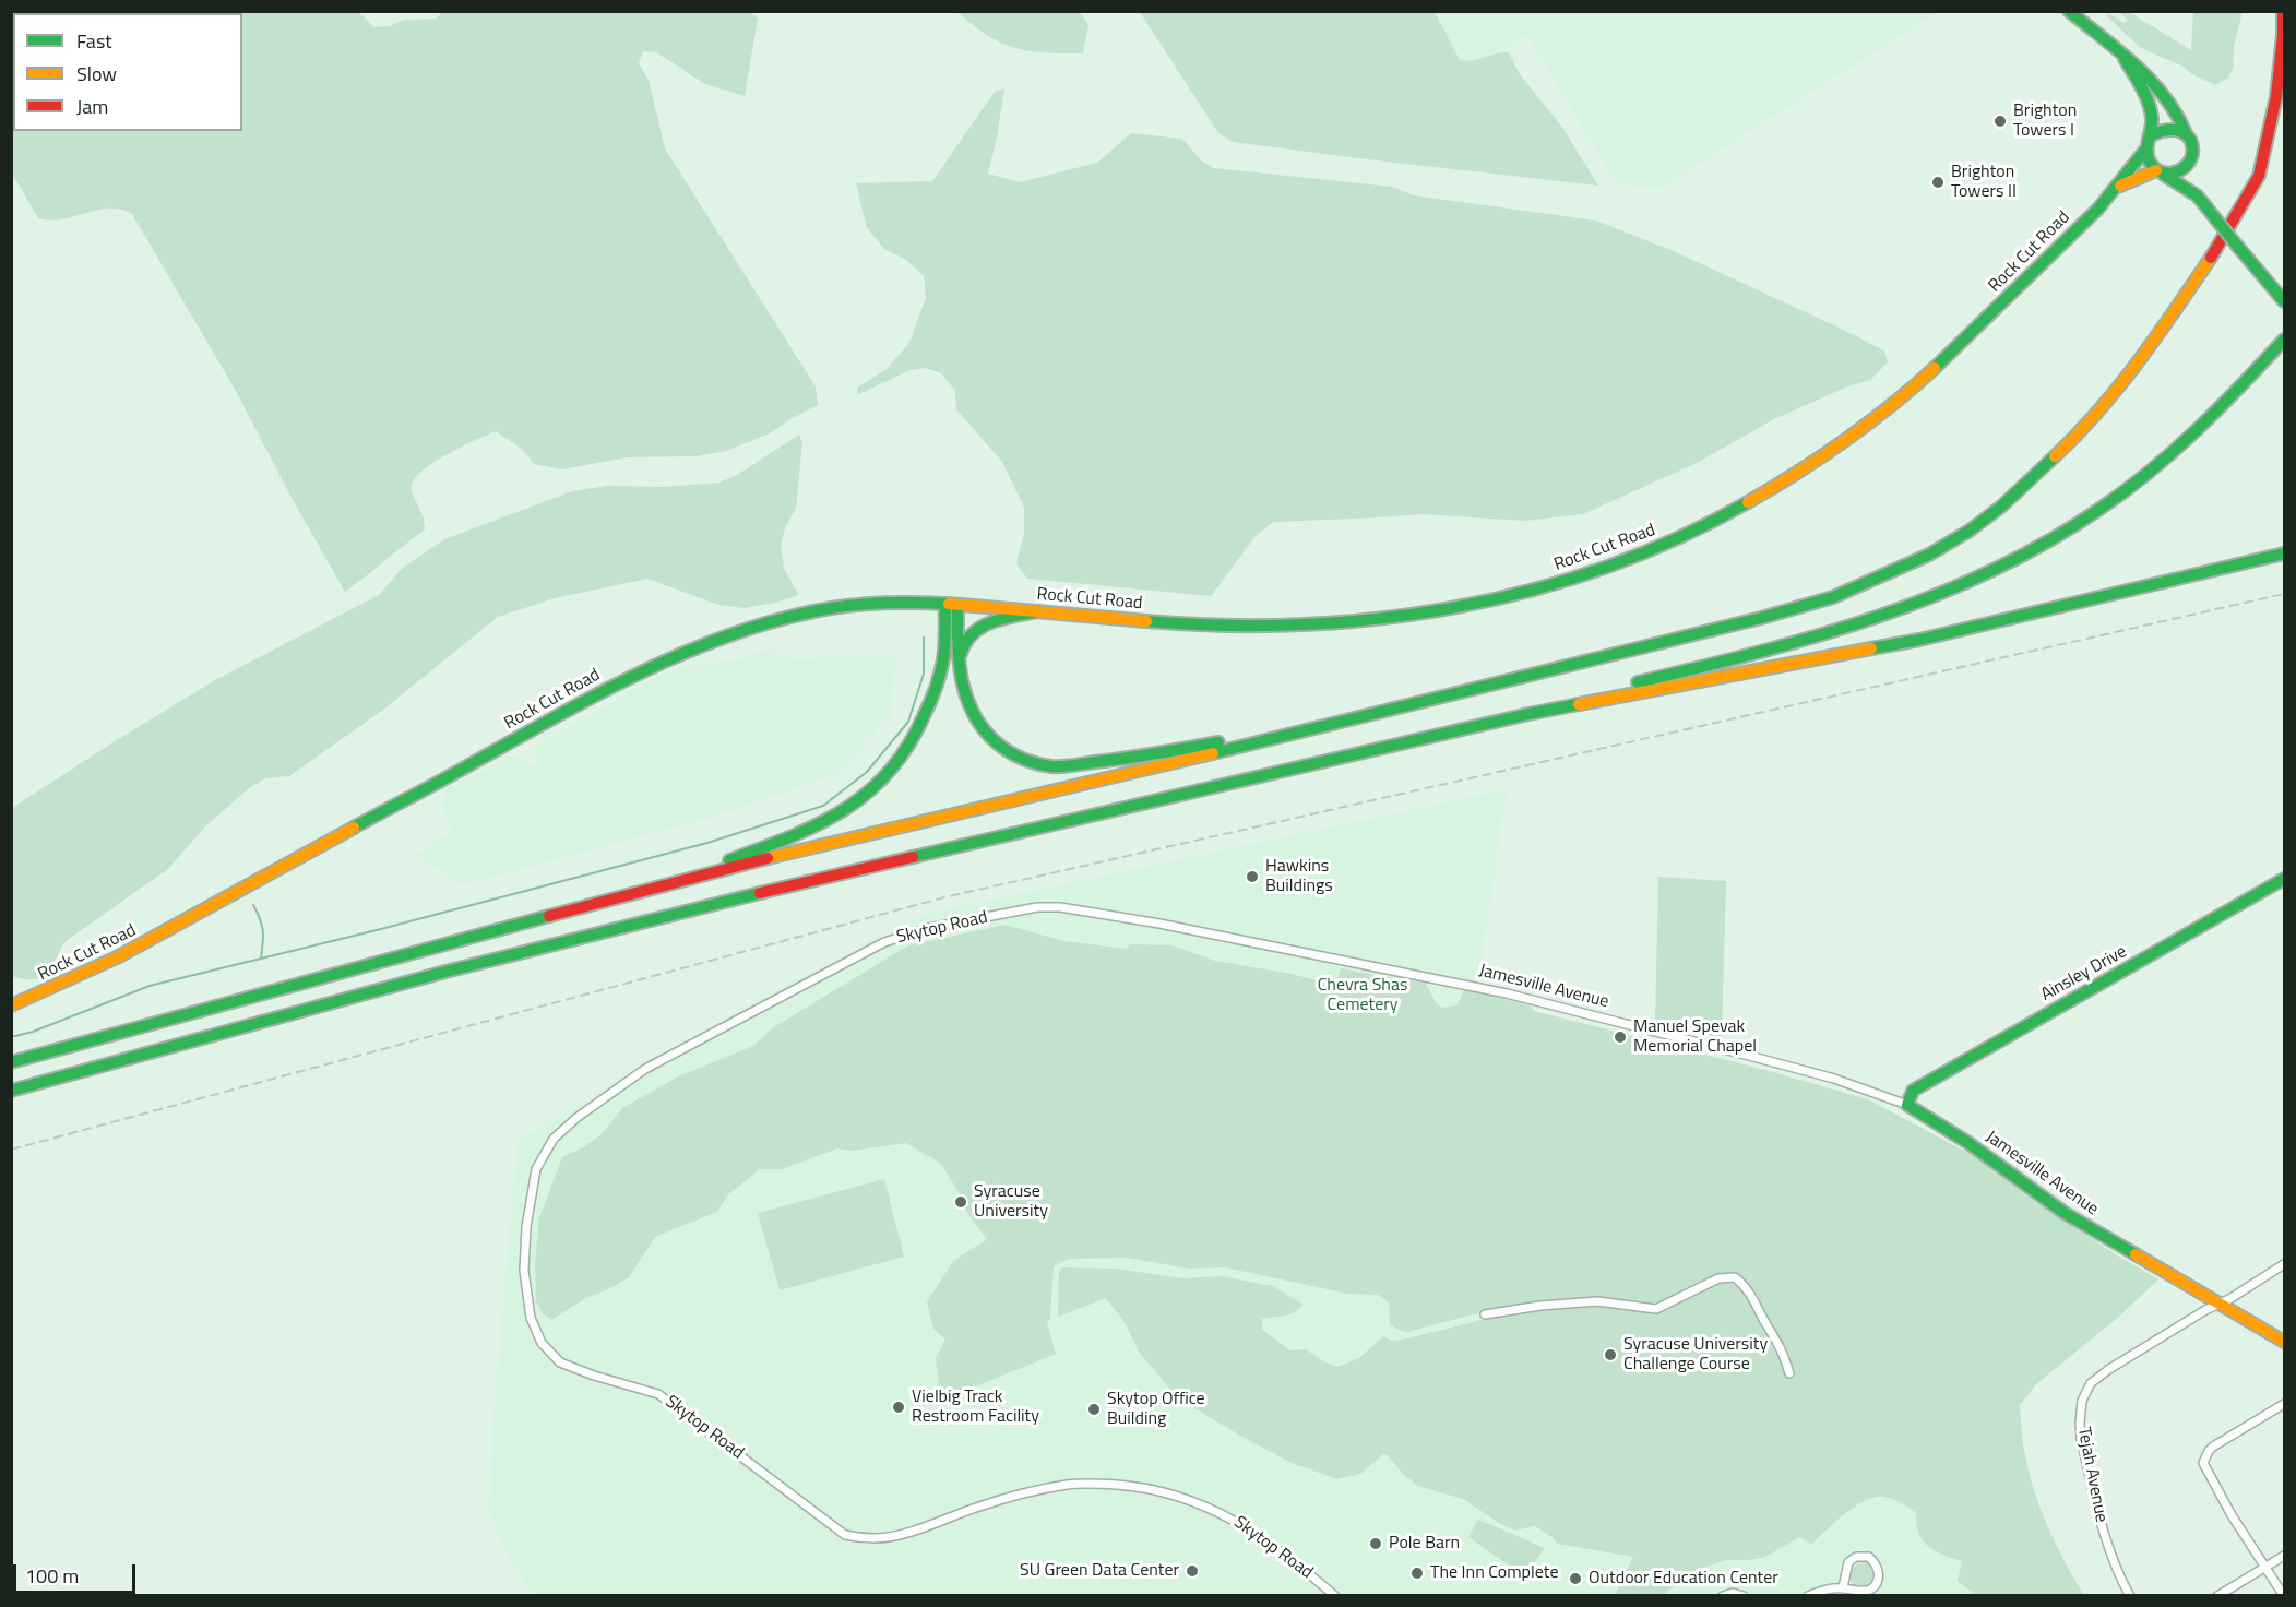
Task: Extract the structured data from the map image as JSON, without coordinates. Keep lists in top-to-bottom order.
{
  "streets": {
    "main road": ["Rock Cut Road", "Ainsley Drive", "Jamesville Avenue"],
    "street": ["Skytop Road", "Tejah Avenue"]
  },
  "crossings": [
    ["Skytop Road", "Jamesville Avenue"],
    ["Ainsley Drive", "Jamesville Avenue"],
    ["Jamesville Avenue", "Tejah Avenue"]
  ],
  "parks": ["Chevra Shas Cemetery"],
  "places": [
    "Brighton Towers I",
    "Brighton Towers II",
    "Hawkins Buildings",
    "Manuel Spevak Memorial Chapel",
    "Syracuse University",
    "Syracuse University Challenge Course",
    "Vielbig Track Restroom Facility",
    "Skytop Office Building",
    "Pole Barn",
    "SU Green Data Center",
    "The Inn Complete",
    "Outdoor Education Center"
  ],
  "legend": ["Fast", "Slow", "Jam"],
  "scale_bar": "100 m"
}
